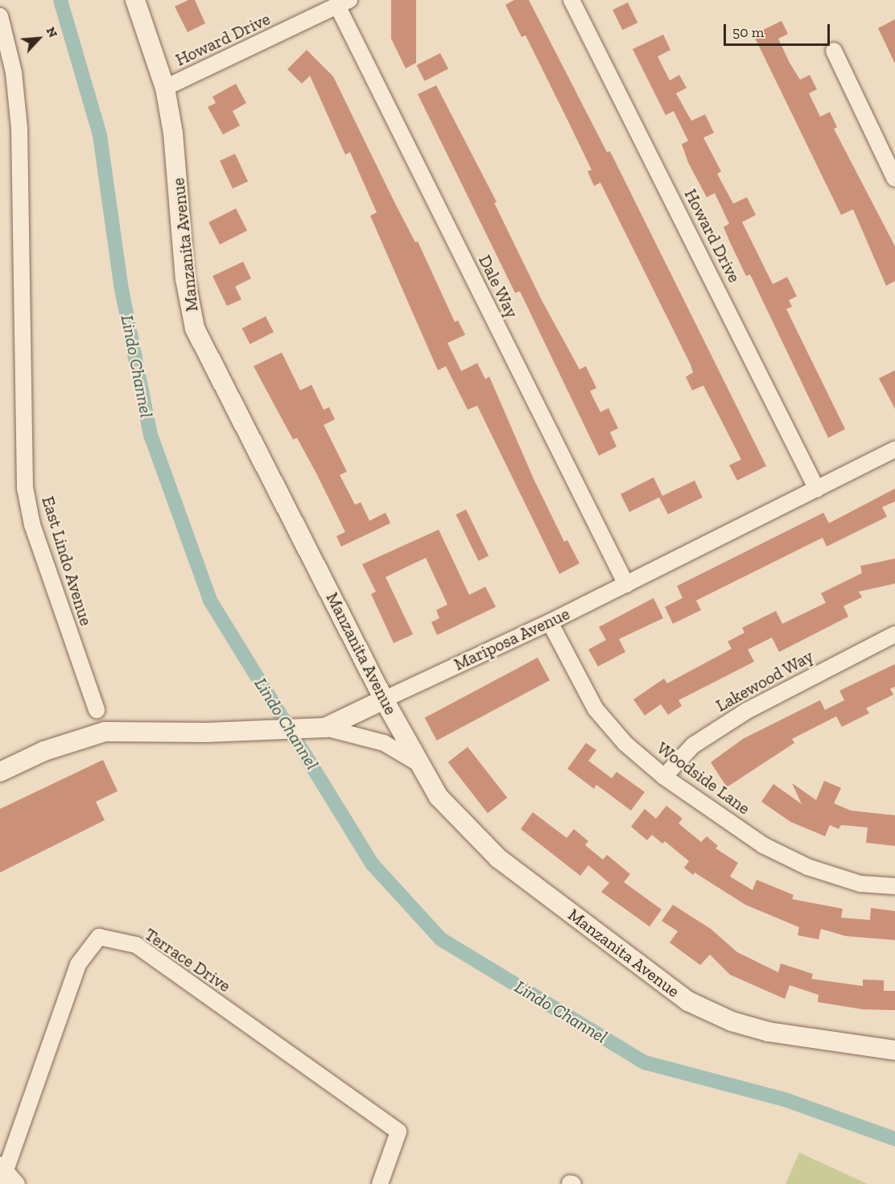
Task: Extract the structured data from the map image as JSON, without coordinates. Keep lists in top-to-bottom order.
{
  "streets": {
    "street": [
      "Howard Drive",
      "Manzanita Avenue",
      "Dale Way",
      "East Lindo Avenue",
      "Mariposa Avenue",
      "Lakewood Way",
      "Woodside Lane",
      "Terrace Drive"
    ]
  },
  "crossings": [
    ["Howard Drive", "Manzanita Avenue"],
    ["Howard Drive", "Dale Way"],
    ["Howard Drive", "Mariposa Avenue"],
    ["Manzanita Avenue", "Mariposa Avenue"],
    ["Dale Way", "Mariposa Avenue"],
    ["Mariposa Avenue", "Woodside Lane"],
    ["Lakewood Way", "Woodside Lane"]
  ],
  "water": ["Lindo Channel"],
  "scale_bar": "50 m",
  "north": "top right"
}
